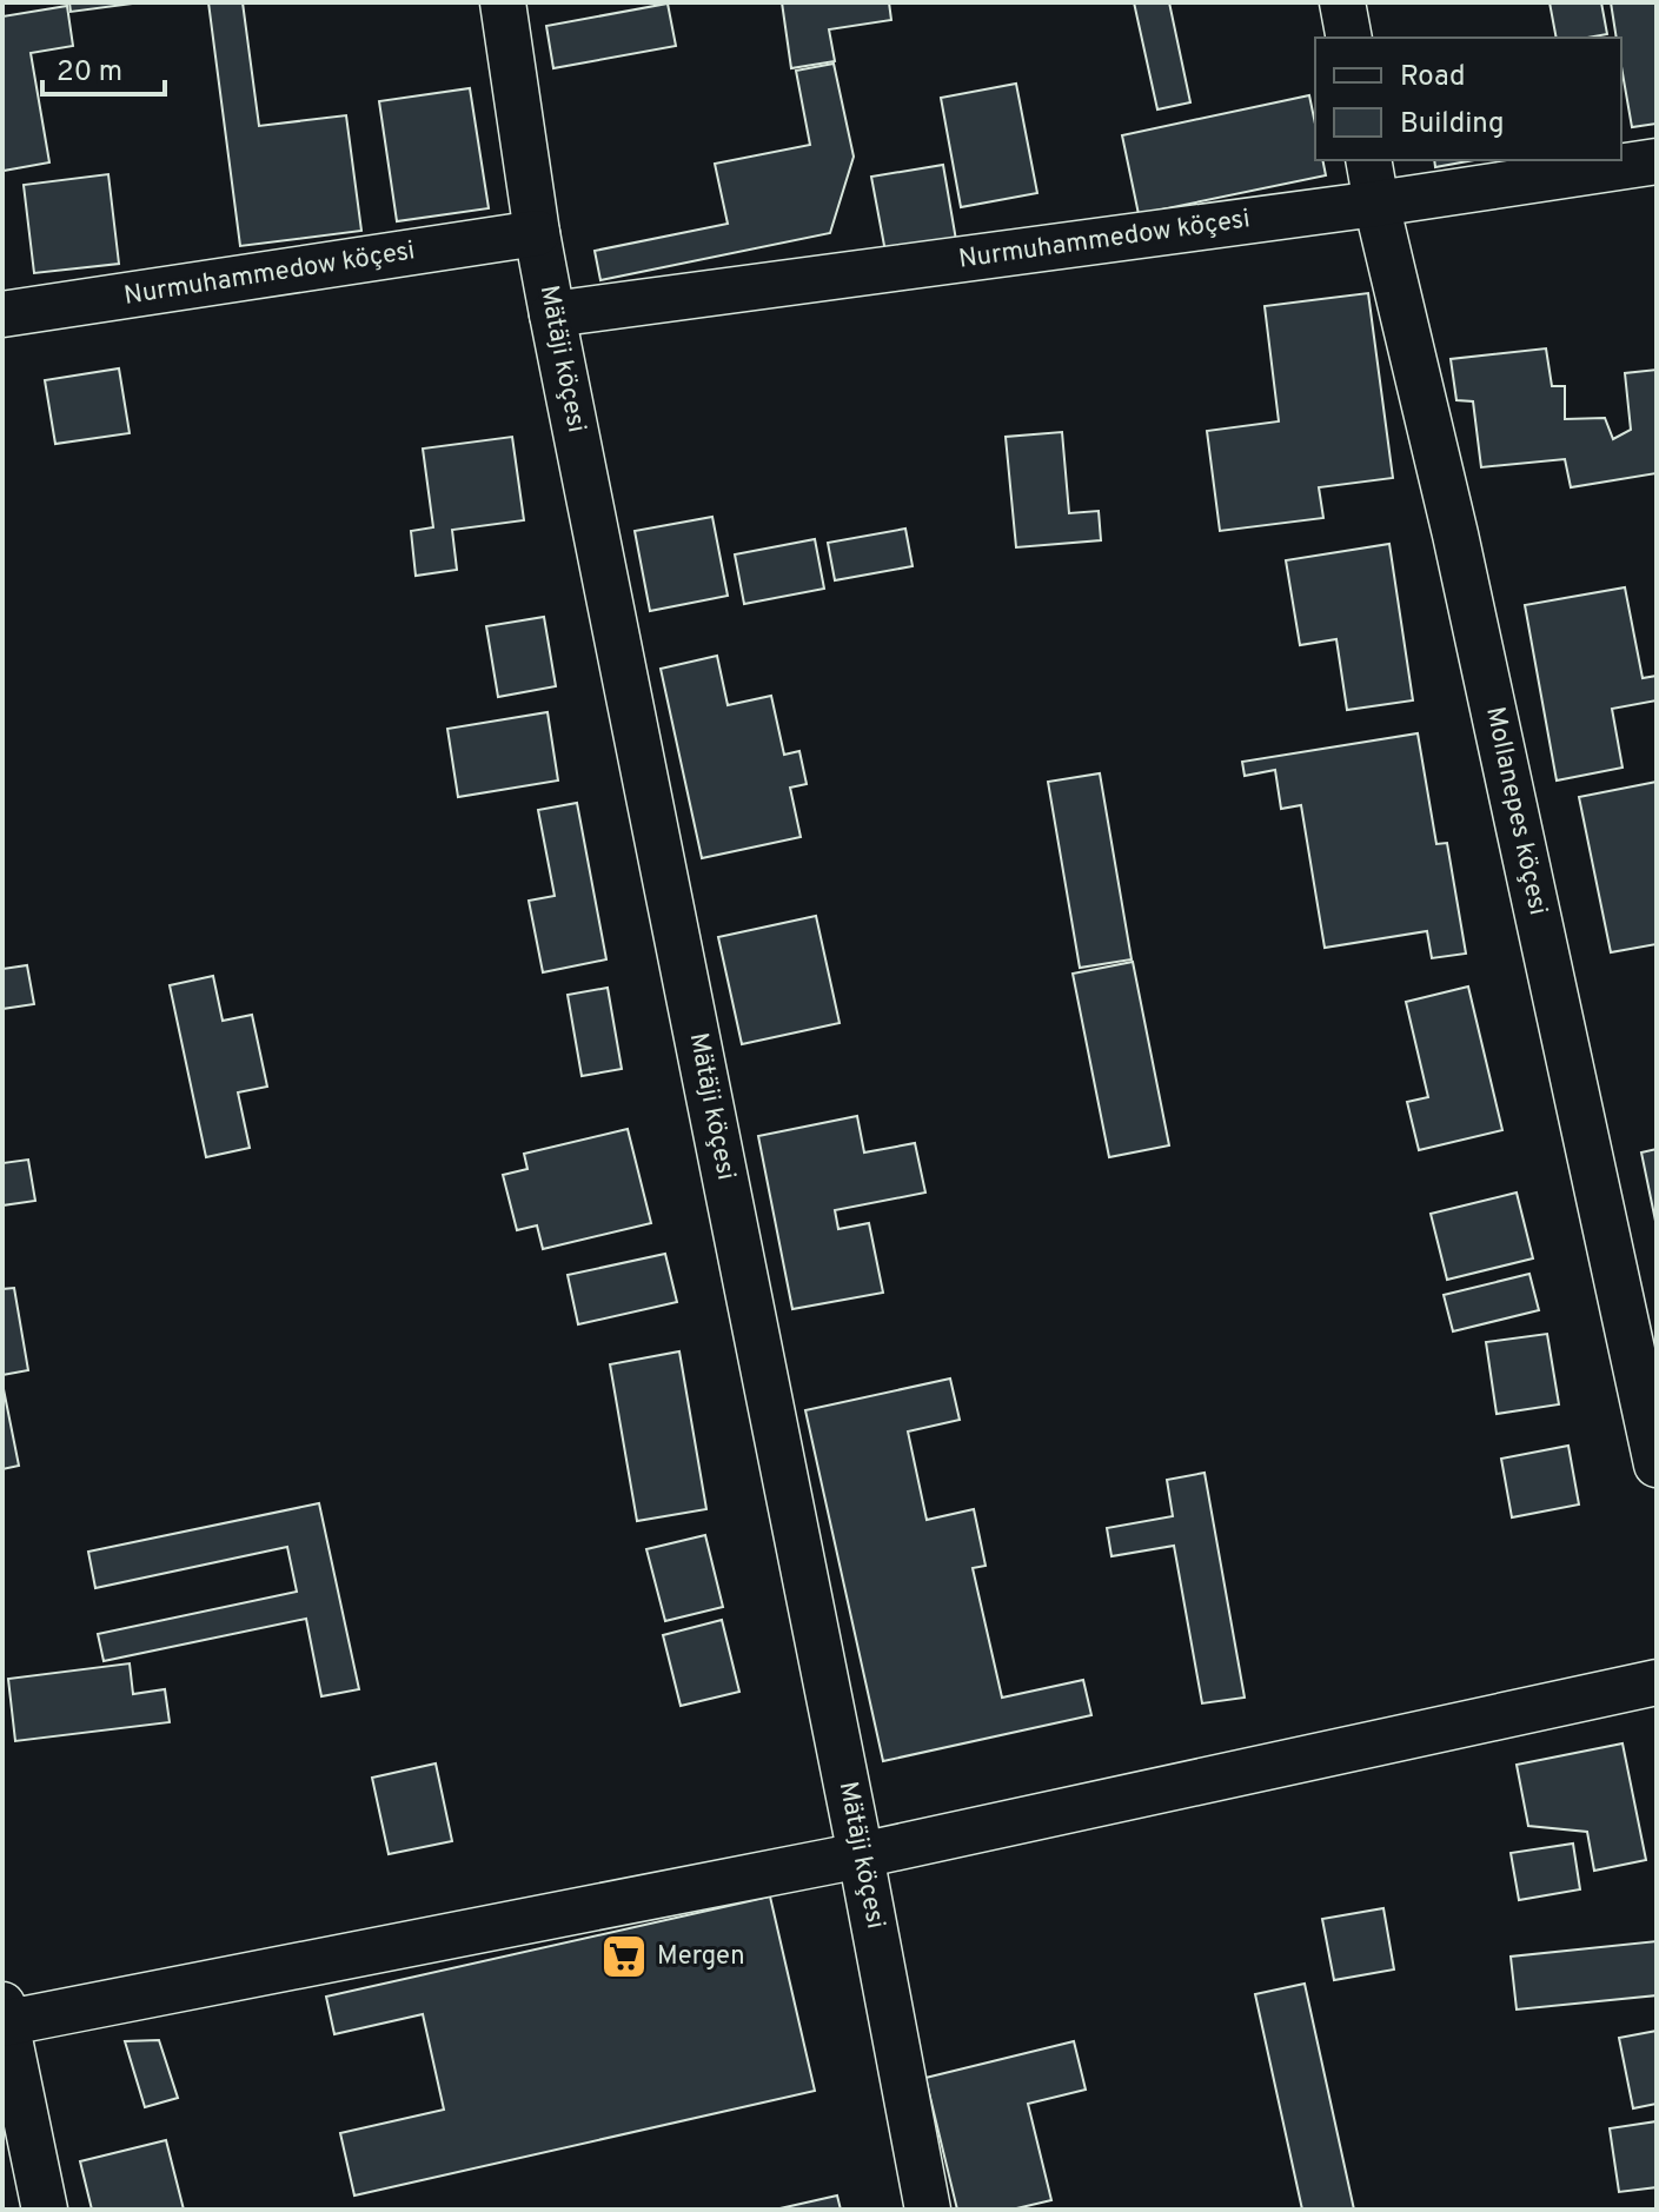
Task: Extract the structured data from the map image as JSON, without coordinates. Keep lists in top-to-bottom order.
{
  "streets": {
    "street": ["Nurmuhammedow köçesi", "Mätäji köçesi", "Mollanepes köçesi"]
  },
  "crossings": [
    ["Nurmuhammedow köçesi", "Mätäji köçesi"],
    ["Nurmuhammedow köçesi", "Mollanepes köçesi"]
  ],
  "places": {
    "supermarket": ["Mergen"]
  },
  "legend": ["Road", "Building"],
  "scale_bar": "20 m"
}
